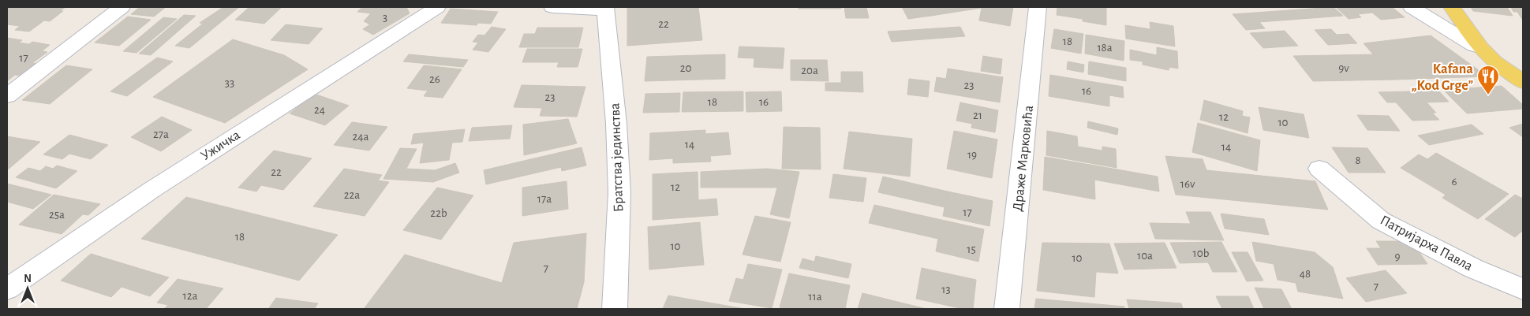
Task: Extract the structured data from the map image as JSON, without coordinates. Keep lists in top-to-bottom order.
{
  "streets": {
    "street": [
      "Ужичка",
      "Братства јединства",
      "Драже Марковића",
      "Патријарха Павла"
    ]
  },
  "places": {
    "restaurant": ["Kafana „Kod Grge”"]
  },
  "house_numbers": [
    "3",
    "22",
    "18",
    "18a",
    "17",
    "20",
    "9v",
    "20a",
    "26",
    "33",
    "23",
    "16",
    "23",
    "18",
    "16",
    "24",
    "21",
    "12",
    "10",
    "27a",
    "24a",
    "14",
    "14",
    "19",
    "8",
    "22",
    "6",
    "16v",
    "12",
    "22a",
    "17a",
    "17",
    "22b",
    "25a",
    "18",
    "10",
    "15",
    "10b",
    "10a",
    "9",
    "10",
    "7",
    "48",
    "7",
    "13",
    "12a",
    "11a"
  ],
  "north": "top"
}
